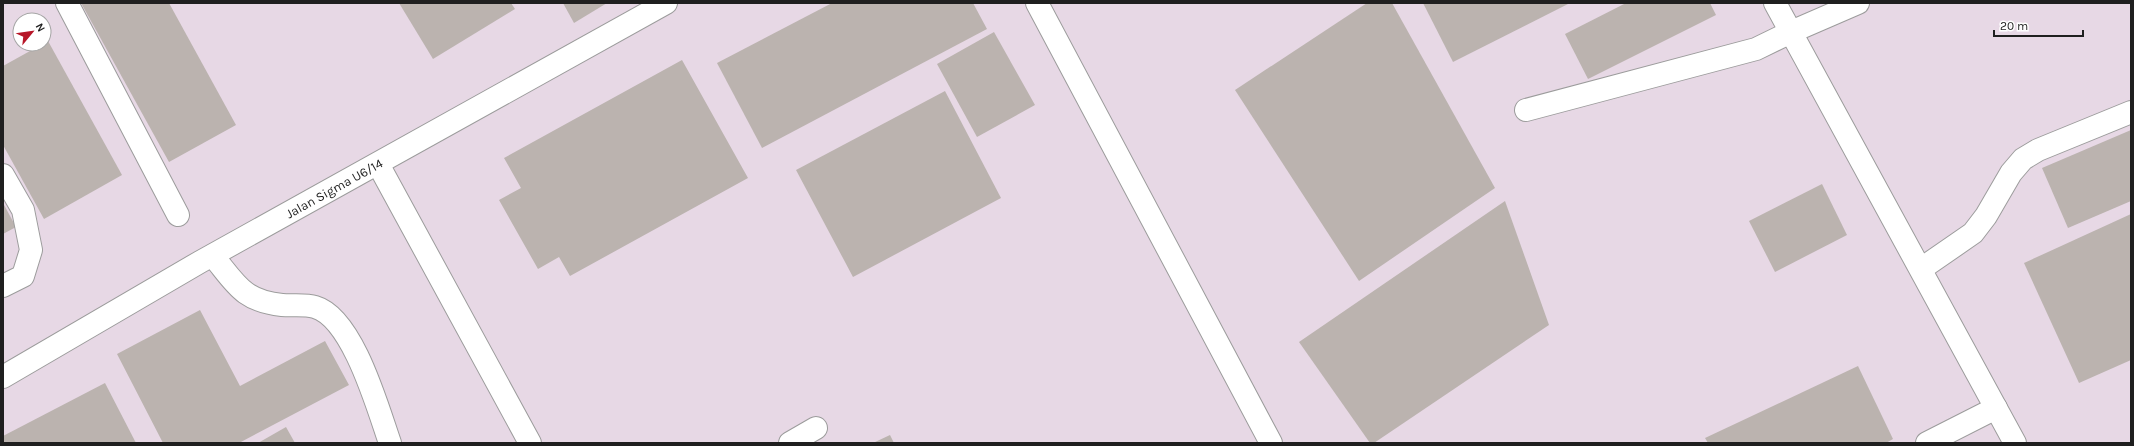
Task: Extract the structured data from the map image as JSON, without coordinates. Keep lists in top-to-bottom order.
{
  "streets": {
    "street": ["Jalan Sigma U6/14"]
  },
  "scale_bar": "20 m",
  "north": "top right"
}
